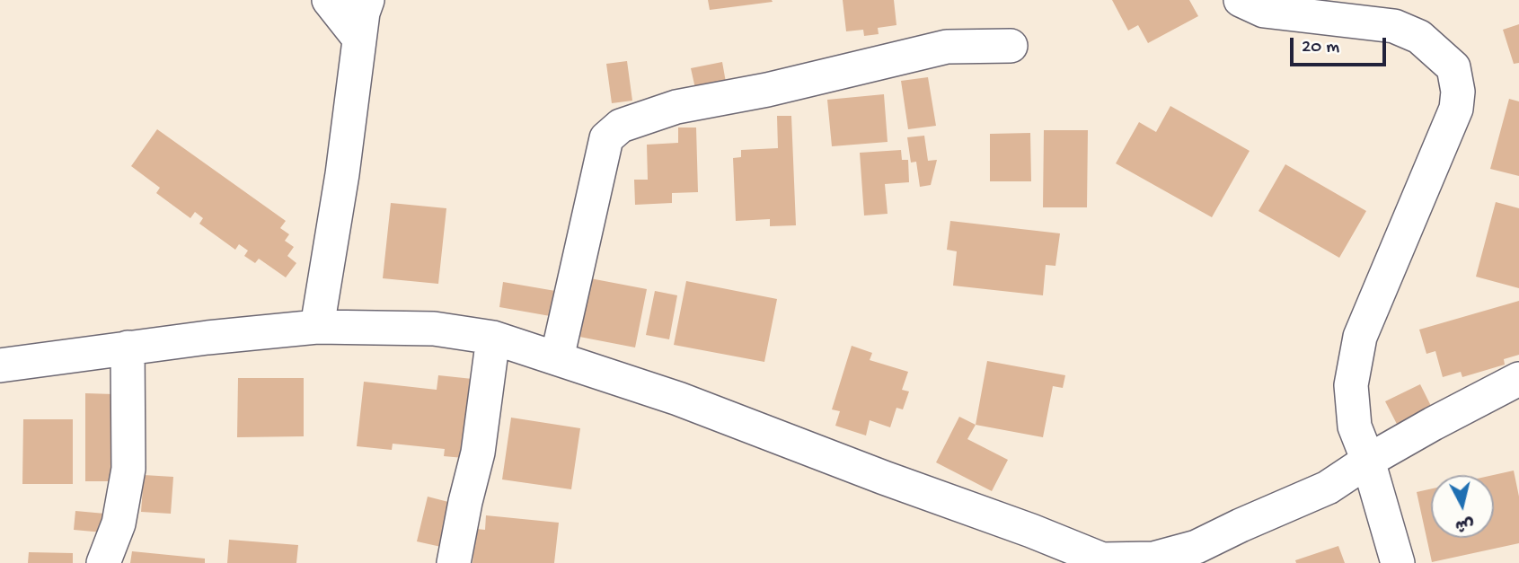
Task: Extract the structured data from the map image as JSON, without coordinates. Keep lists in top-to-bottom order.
{
  "scale_bar": "20 m",
  "north": "bottom"
}
